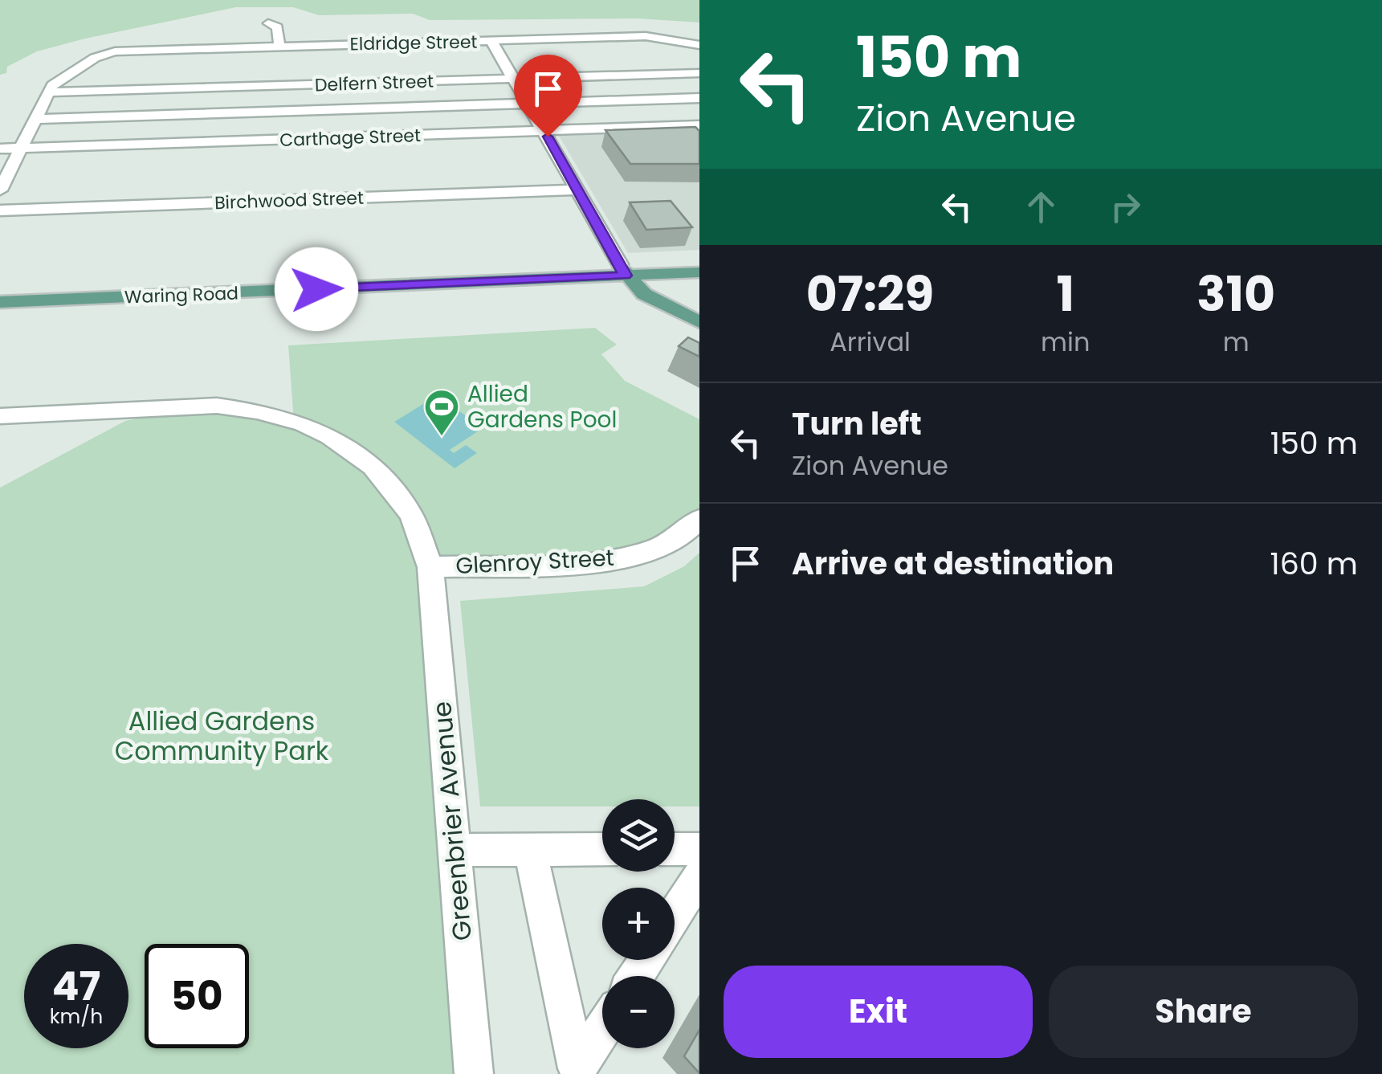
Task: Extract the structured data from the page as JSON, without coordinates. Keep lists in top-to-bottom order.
{
  "streets": {
    "main road": ["Waring Road"],
    "street": [
      "Eldridge Street",
      "Delfern Street",
      "Carthage Street",
      "Birchwood Street",
      "Glenroy Street",
      "Greenbrier Avenue"
    ]
  },
  "crossings": [
    ["Eldridge Street", "Delfern Street"],
    ["Glenroy Street", "Greenbrier Avenue"]
  ],
  "parks": ["Allied Gardens Community Park"],
  "places": {
    "sports": ["Allied Gardens Pool"]
  },
  "page": {
    "turn": ["150 m", "Zion Avenue"],
    "eta": [
      "07:29",
      "Arrival",
      "1",
      "min",
      "310",
      "m"
    ],
    "list": [
      {
        "name": "Turn left",
        "note": "Zion Avenue",
        "value": "150 m"
      },
      {
        "name": "Arrive at destination",
        "value": "160 m"
      }
    ],
    "map_buttons": ["+", "−"],
    "speed": "47 km/h",
    "limit": "50",
    "buttons": ["Exit", "Share"]
  }
}
